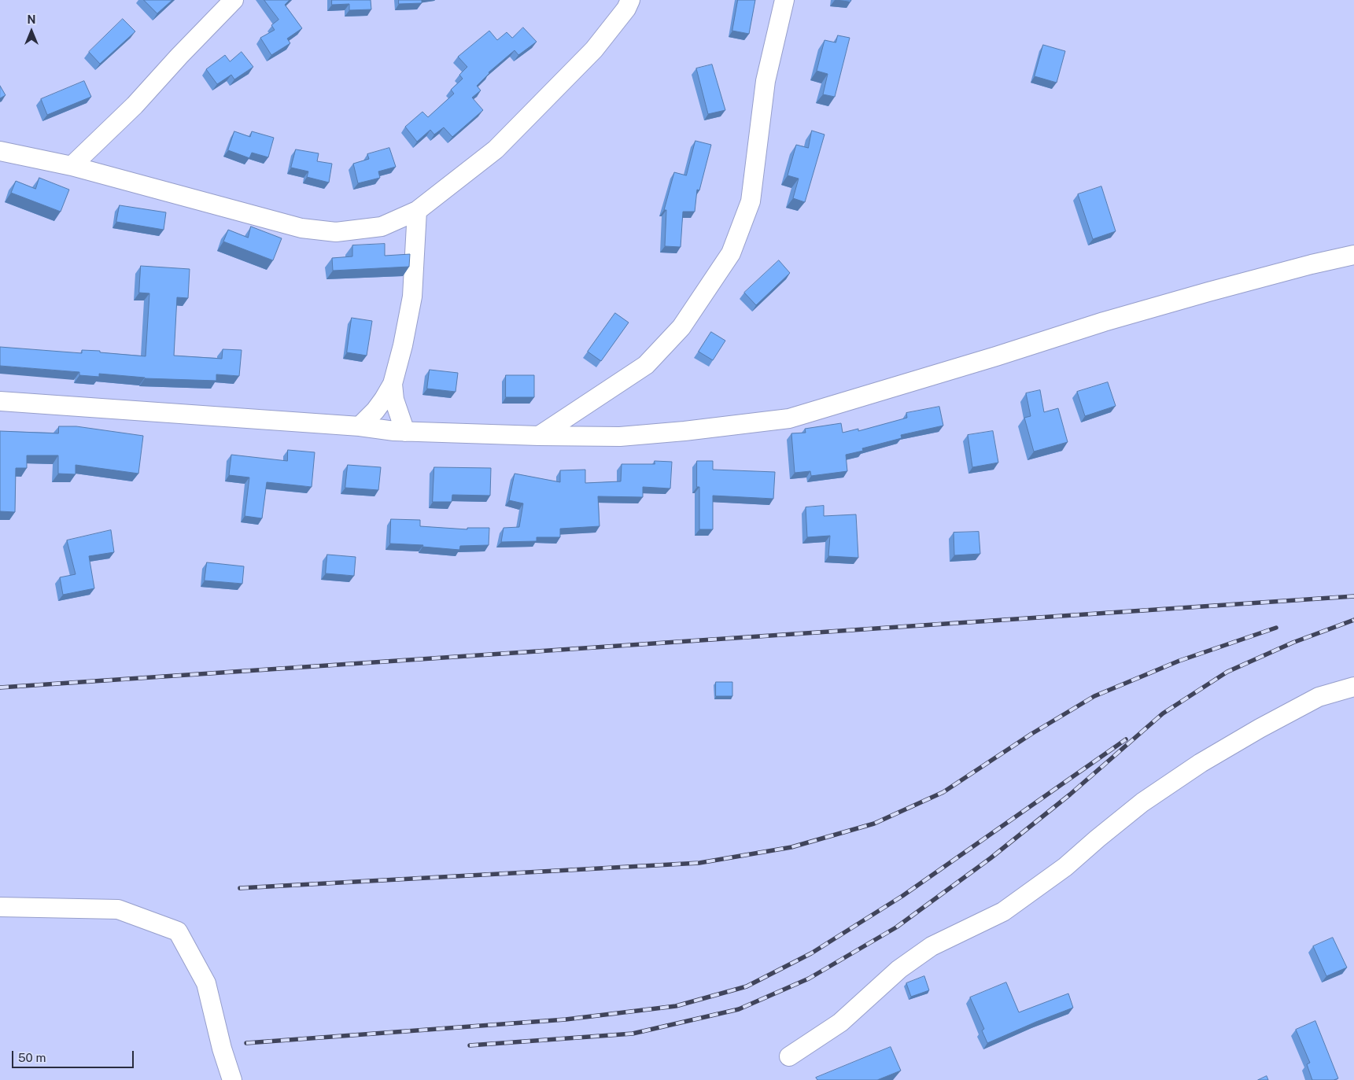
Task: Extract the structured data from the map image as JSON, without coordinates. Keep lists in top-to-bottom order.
{
  "scale_bar": "50 m",
  "north": "top"
}
